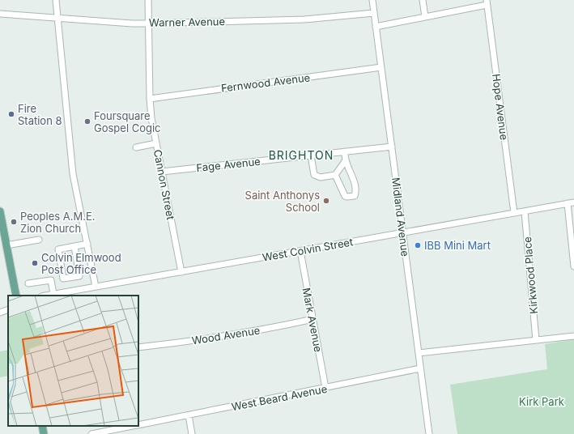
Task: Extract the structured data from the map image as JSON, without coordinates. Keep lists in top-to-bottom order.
{
  "streets": {
    "street": [
      "Warner Avenue",
      "Fernwood Avenue",
      "Hope Avenue",
      "Fage Avenue",
      "Cannon Street",
      "Midland Avenue",
      "West Colvin Street",
      "Kirkwood Place",
      "Mark Avenue",
      "Wood Avenue",
      "West Beard Avenue"
    ]
  },
  "crossings": [
    ["Warner Avenue", "Cannon Street"],
    ["Warner Avenue", "Midland Avenue"],
    ["Fernwood Avenue", "Cannon Street"],
    ["Fernwood Avenue", "Midland Avenue"],
    ["Hope Avenue", "West Colvin Street"],
    ["Fage Avenue", "Cannon Street"],
    ["Fage Avenue", "Midland Avenue"],
    ["Cannon Street", "West Colvin Street"],
    ["Midland Avenue", "West Colvin Street"],
    ["Midland Avenue", "West Beard Avenue"],
    ["West Colvin Street", "Kirkwood Place"],
    ["West Colvin Street", "Mark Avenue"],
    ["Mark Avenue", "Wood Avenue"],
    ["Mark Avenue", "West Beard Avenue"]
  ],
  "districts": ["BRIGHTON"],
  "parks": ["Kirk Park"],
  "places": [
    "Fire Station 8",
    "Foursquare Gospel Cogic",
    "Saint Anthonys School",
    "Peoples A.M.E. Zion Church",
    "IBB Mini Mart",
    "Colvin Elmwood Post Office"
  ]
}
